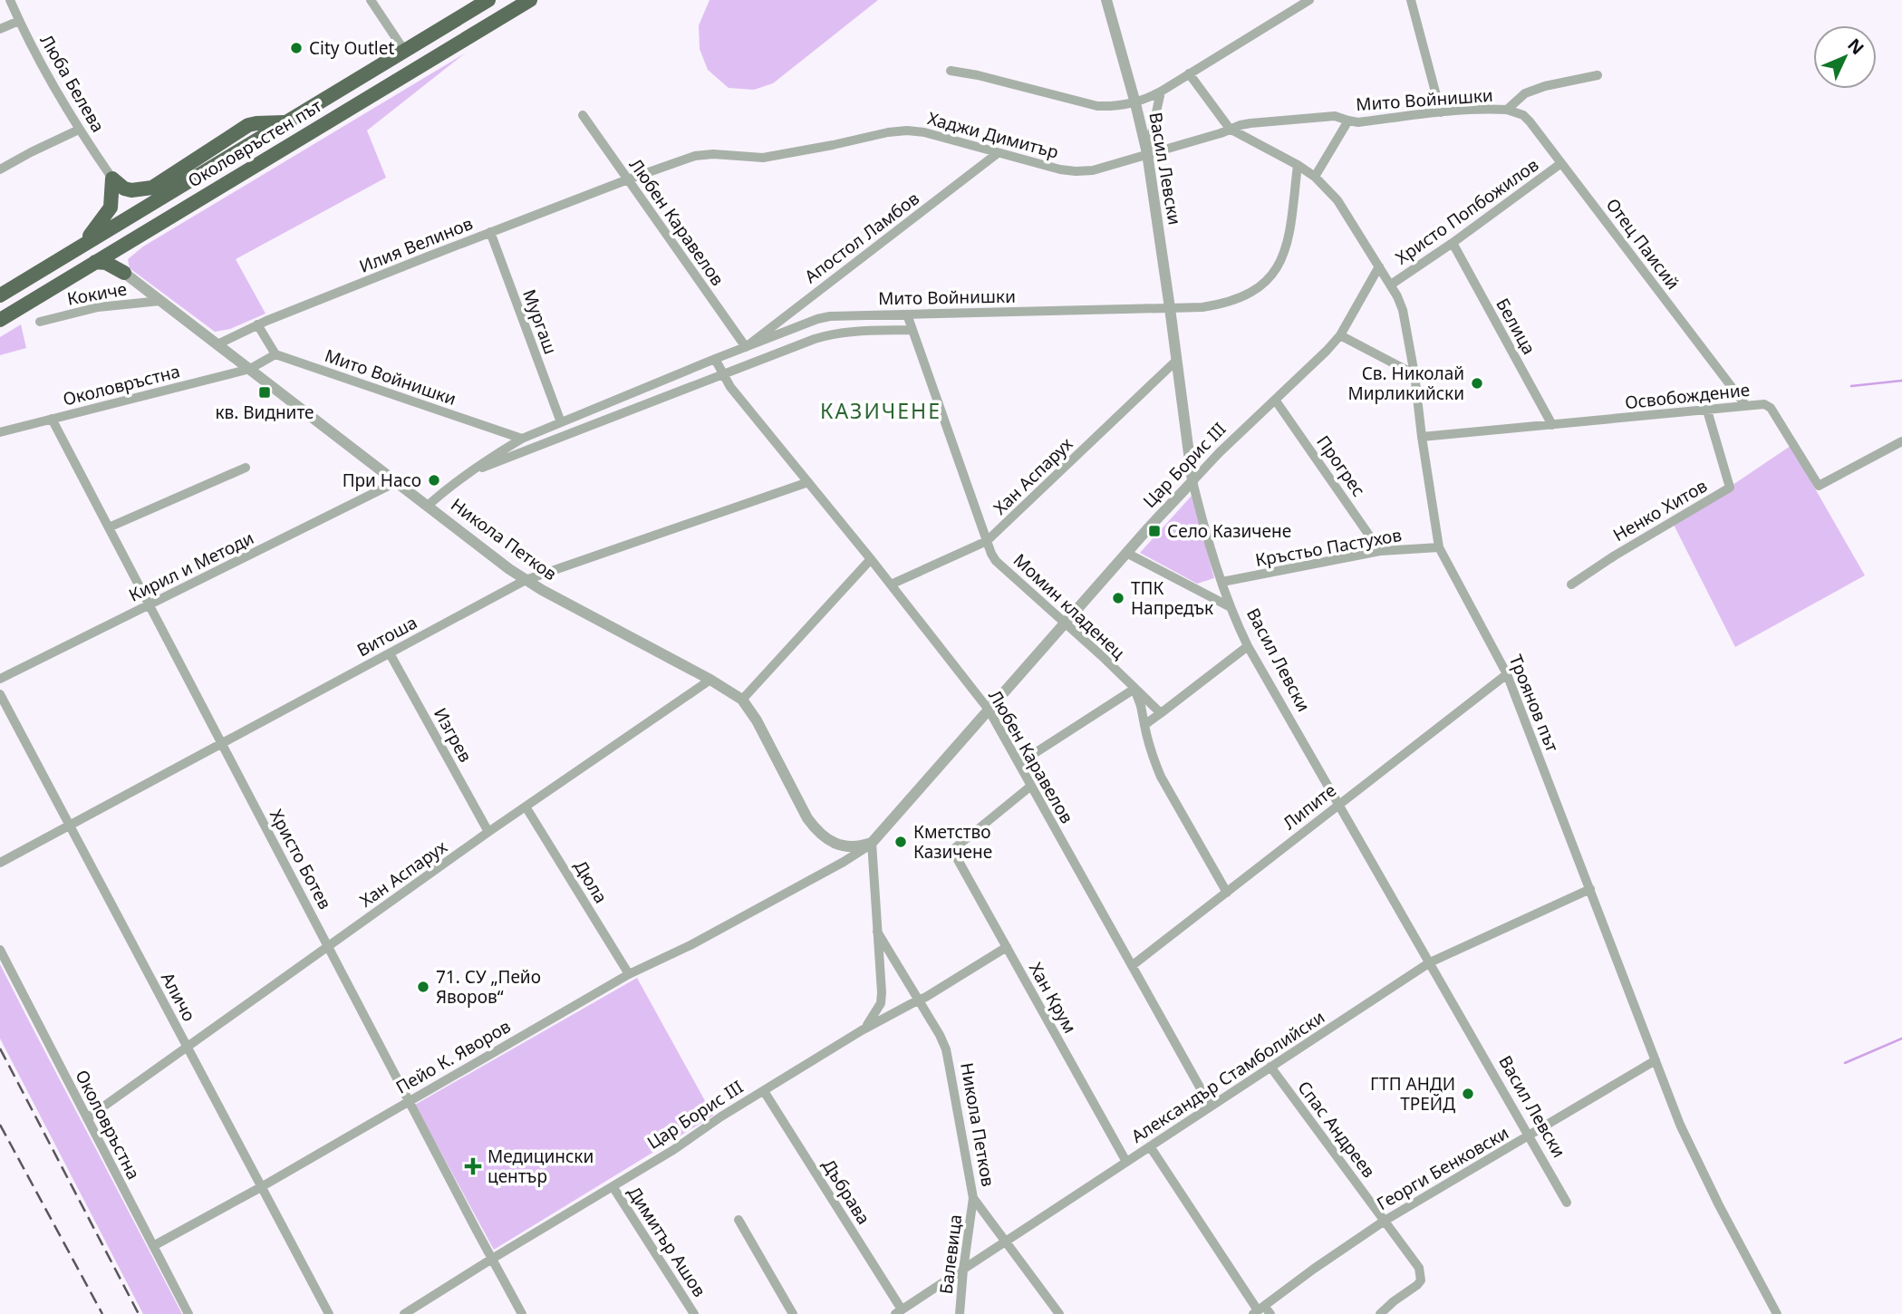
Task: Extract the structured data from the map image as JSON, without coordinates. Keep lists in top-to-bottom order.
{
  "streets": {
    "highway": ["Околовръстен път"],
    "street": [
      "Люба Белева",
      "Мито Войнишки",
      "Хаджи Димитър",
      "Васил Левски",
      "Христо Попбожилов",
      "Любен Каравелов",
      "Апостол Ламбов",
      "Отец Паисий",
      "Илия Велинов",
      "Кокиче",
      "Мургаш",
      "Белица",
      "Околовръстна",
      "Освобождение",
      "Цар Борис III",
      "Прогрес",
      "Хан Аспарух",
      "Ненко Хитов",
      "Никола Петков",
      "Кръстьо Пастухов",
      "Кирил и Методи",
      "Момин кладенец",
      "Витоша",
      "Троянов път",
      "Изгрев",
      "Липите",
      "Христо Ботев",
      "Дюла",
      "Аличо",
      "Хан Крум",
      "Пейо К. Яворов",
      "Александър Стамболийски",
      "Спас Андреев",
      "Георги Бенковски",
      "Дъбрава",
      "Димитър Ашов",
      "Балевица"
    ]
  },
  "crossings": [
    ["Мито Войнишки", "Хаджи Димитър"],
    ["Мито Войнишки", "Васил Левски"],
    ["Мито Войнишки", "Любен Каравелов"],
    ["Мито Войнишки", "Апостол Ламбов"],
    ["Мито Войнишки", "Отец Паисий"],
    ["Мито Войнишки", "Мургаш"],
    ["Мито Войнишки", "Никола Петков"],
    ["Мито Войнишки", "Момин кладенец"],
    ["Хаджи Димитър", "Васил Левски"],
    ["Хаджи Димитър", "Любен Каравелов"],
    ["Хаджи Димитър", "Апостол Ламбов"],
    ["Хаджи Димитър", "Илия Велинов"],
    ["Васил Левски", "Цар Борис III"],
    ["Васил Левски", "Хан Аспарух"],
    ["Васил Левски", "Кръстьо Пастухов"],
    ["Васил Левски", "Липите"],
    ["Васил Левски", "Александър Стамболийски"],
    ["Васил Левски", "Георги Бенковски"],
    ["Христо Попбожилов", "Отец Паисий"],
    ["Христо Попбожилов", "Белица"],
    ["Христо Попбожилов", "Троянов път"],
    ["Любен Каравелов", "Апостол Ламбов"],
    ["Любен Каравелов", "Илия Велинов"],
    ["Любен Каравелов", "Цар Борис III"],
    ["Любен Каравелов", "Хан Аспарух"],
    ["Любен Каравелов", "Витоша"],
    ["Любен Каравелов", "Липите"],
    ["Любен Каравелов", "Хан Крум"],
    ["Любен Каравелов", "Александър Стамболийски"],
    ["Отец Паисий", "Освобождение"],
    ["Илия Велинов", "Мургаш"],
    ["Илия Велинов", "Никола Петков"],
    ["Кокиче", "Никола Петков"],
    ["Белица", "Освобождение"],
    ["Околовръстна", "Хан Аспарух"],
    ["Околовръстна", "Никола Петков"],
    ["Околовръстна", "Христо Ботев"],
    ["Околовръстна", "Пейо К. Яворов"],
    ["Освобождение", "Ненко Хитов"],
    ["Освобождение", "Троянов път"],
    ["Цар Борис III", "Прогрес"],
    ["Цар Борис III", "Никола Петков"],
    ["Цар Борис III", "Момин кладенец"],
    ["Цар Борис III", "Троянов път"],
    ["Цар Борис III", "Христо Ботев"],
    ["Цар Борис III", "Хан Крум"],
    ["Цар Борис III", "Пейо К. Яворов"],
    ["Цар Борис III", "Дъбрава"],
    ["Цар Борис III", "Димитър Ашов"],
    ["Прогрес", "Кръстьо Пастухов"],
    ["Хан Аспарух", "Никола Петков"],
    ["Хан Аспарух", "Момин кладенец"],
    ["Хан Аспарух", "Изгрев"],
    ["Хан Аспарух", "Христо Ботев"],
    ["Хан Аспарух", "Дюла"],
    ["Хан Аспарух", "Аличо"],
    ["Никола Петков", "Кирил и Методи"],
    ["Никола Петков", "Витоша"],
    ["Никола Петков", "Пейо К. Яворов"],
    ["Никола Петков", "Александър Стамболийски"],
    ["Никола Петков", "Балевица"],
    ["Кръстьо Пастухов", "Троянов път"],
    ["Кирил и Методи", "Христо Ботев"],
    ["Витоша", "Изгрев"],
    ["Витоша", "Христо Ботев"],
    ["Витоша", "Аличо"],
    ["Троянов път", "Липите"],
    ["Троянов път", "Александър Стамболийски"],
    ["Троянов път", "Георги Бенковски"],
    ["Христо Ботев", "Пейо К. Яворов"],
    ["Дюла", "Пейо К. Яворов"],
    ["Аличо", "Пейо К. Яворов"],
    ["Хан Крум", "Александър Стамболийски"],
    ["Александър Стамболийски", "Спас Андреев"],
    ["Александър Стамболийски", "Дъбрава"],
    ["Александър Стамболийски", "Балевица"],
    ["Спас Андреев", "Георги Бенковски"]
  ],
  "districts": ["КАЗИЧЕНЕ"],
  "places": {
    "other": [
      "City Outlet",
      "Св. Николай Мирликийски",
      "При Насо",
      "ТПК Напредък",
      "Кметство Казичене",
      "71. СУ „Пейо Яворов“",
      "ГТП АНДИ ТРЕЙД"
    ],
    "transit": ["кв. Видните", "Село Казичене"],
    "health": ["Медицински център"]
  },
  "north": "top right"
}
